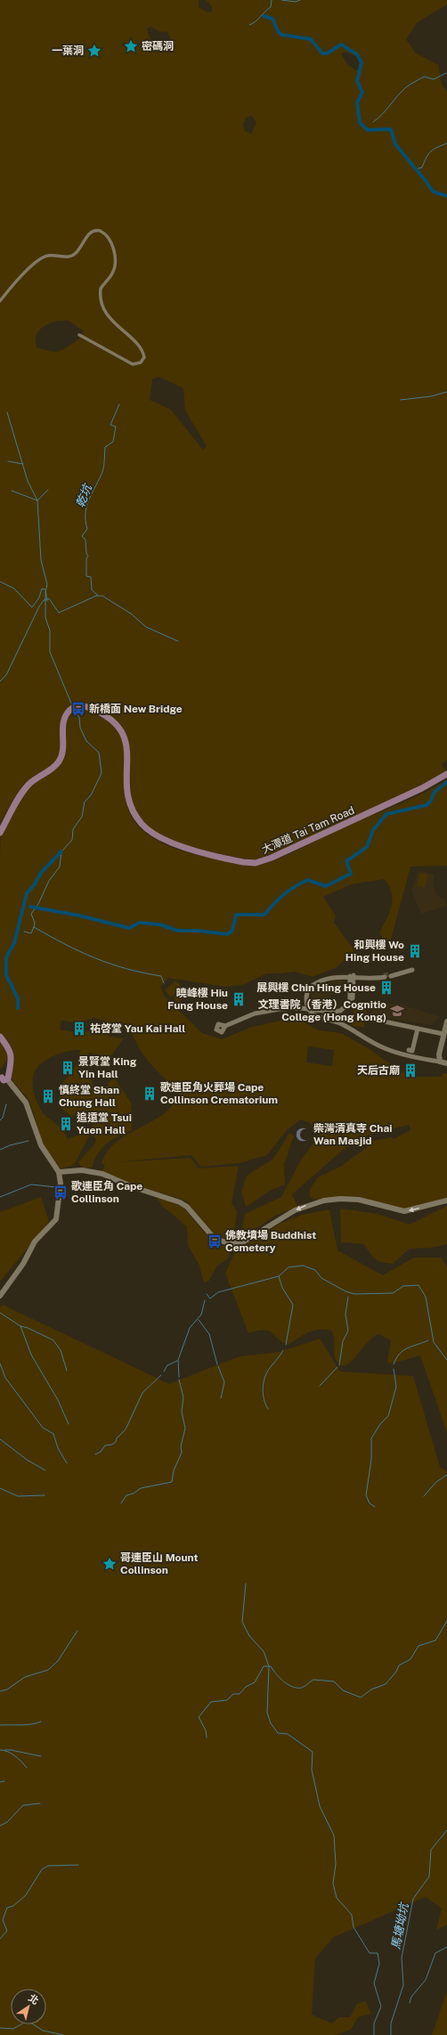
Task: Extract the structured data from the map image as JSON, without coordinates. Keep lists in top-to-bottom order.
{
  "streets": {
    "main road": ["大潭道 Tai Tam Road"]
  },
  "water": ["乾坑", "馬塘坳坑"],
  "places": {
    "place": ["密碼洞", "一葉洞", "哥連臣山 Mount Collinson"],
    "bus stop": ["新橋面 New Bridge", "歌連臣角 Cape Collinson", "佛教墳場 Buddhist Cemetery"],
    "building": [
      "和興樓 Wo Hing House",
      "展興樓 Chin Hing House",
      "曉峰樓 Hiu Fung House",
      "祐啓堂 Yau Kai Hall",
      "景賢堂 King Yin Hall",
      "天后古廟",
      "歌連臣角火葬場 Cape Collinson Crematorium",
      "慎終堂 Shan Chung Hall",
      "追遠堂 Tsui Yuen Hall"
    ],
    "school or university": ["文理書院（香港）Cognitio College (Hong Kong)"],
    "mosque": ["柴灣清真寺 Chai Wan Masjid"]
  },
  "north": "top right"
}
